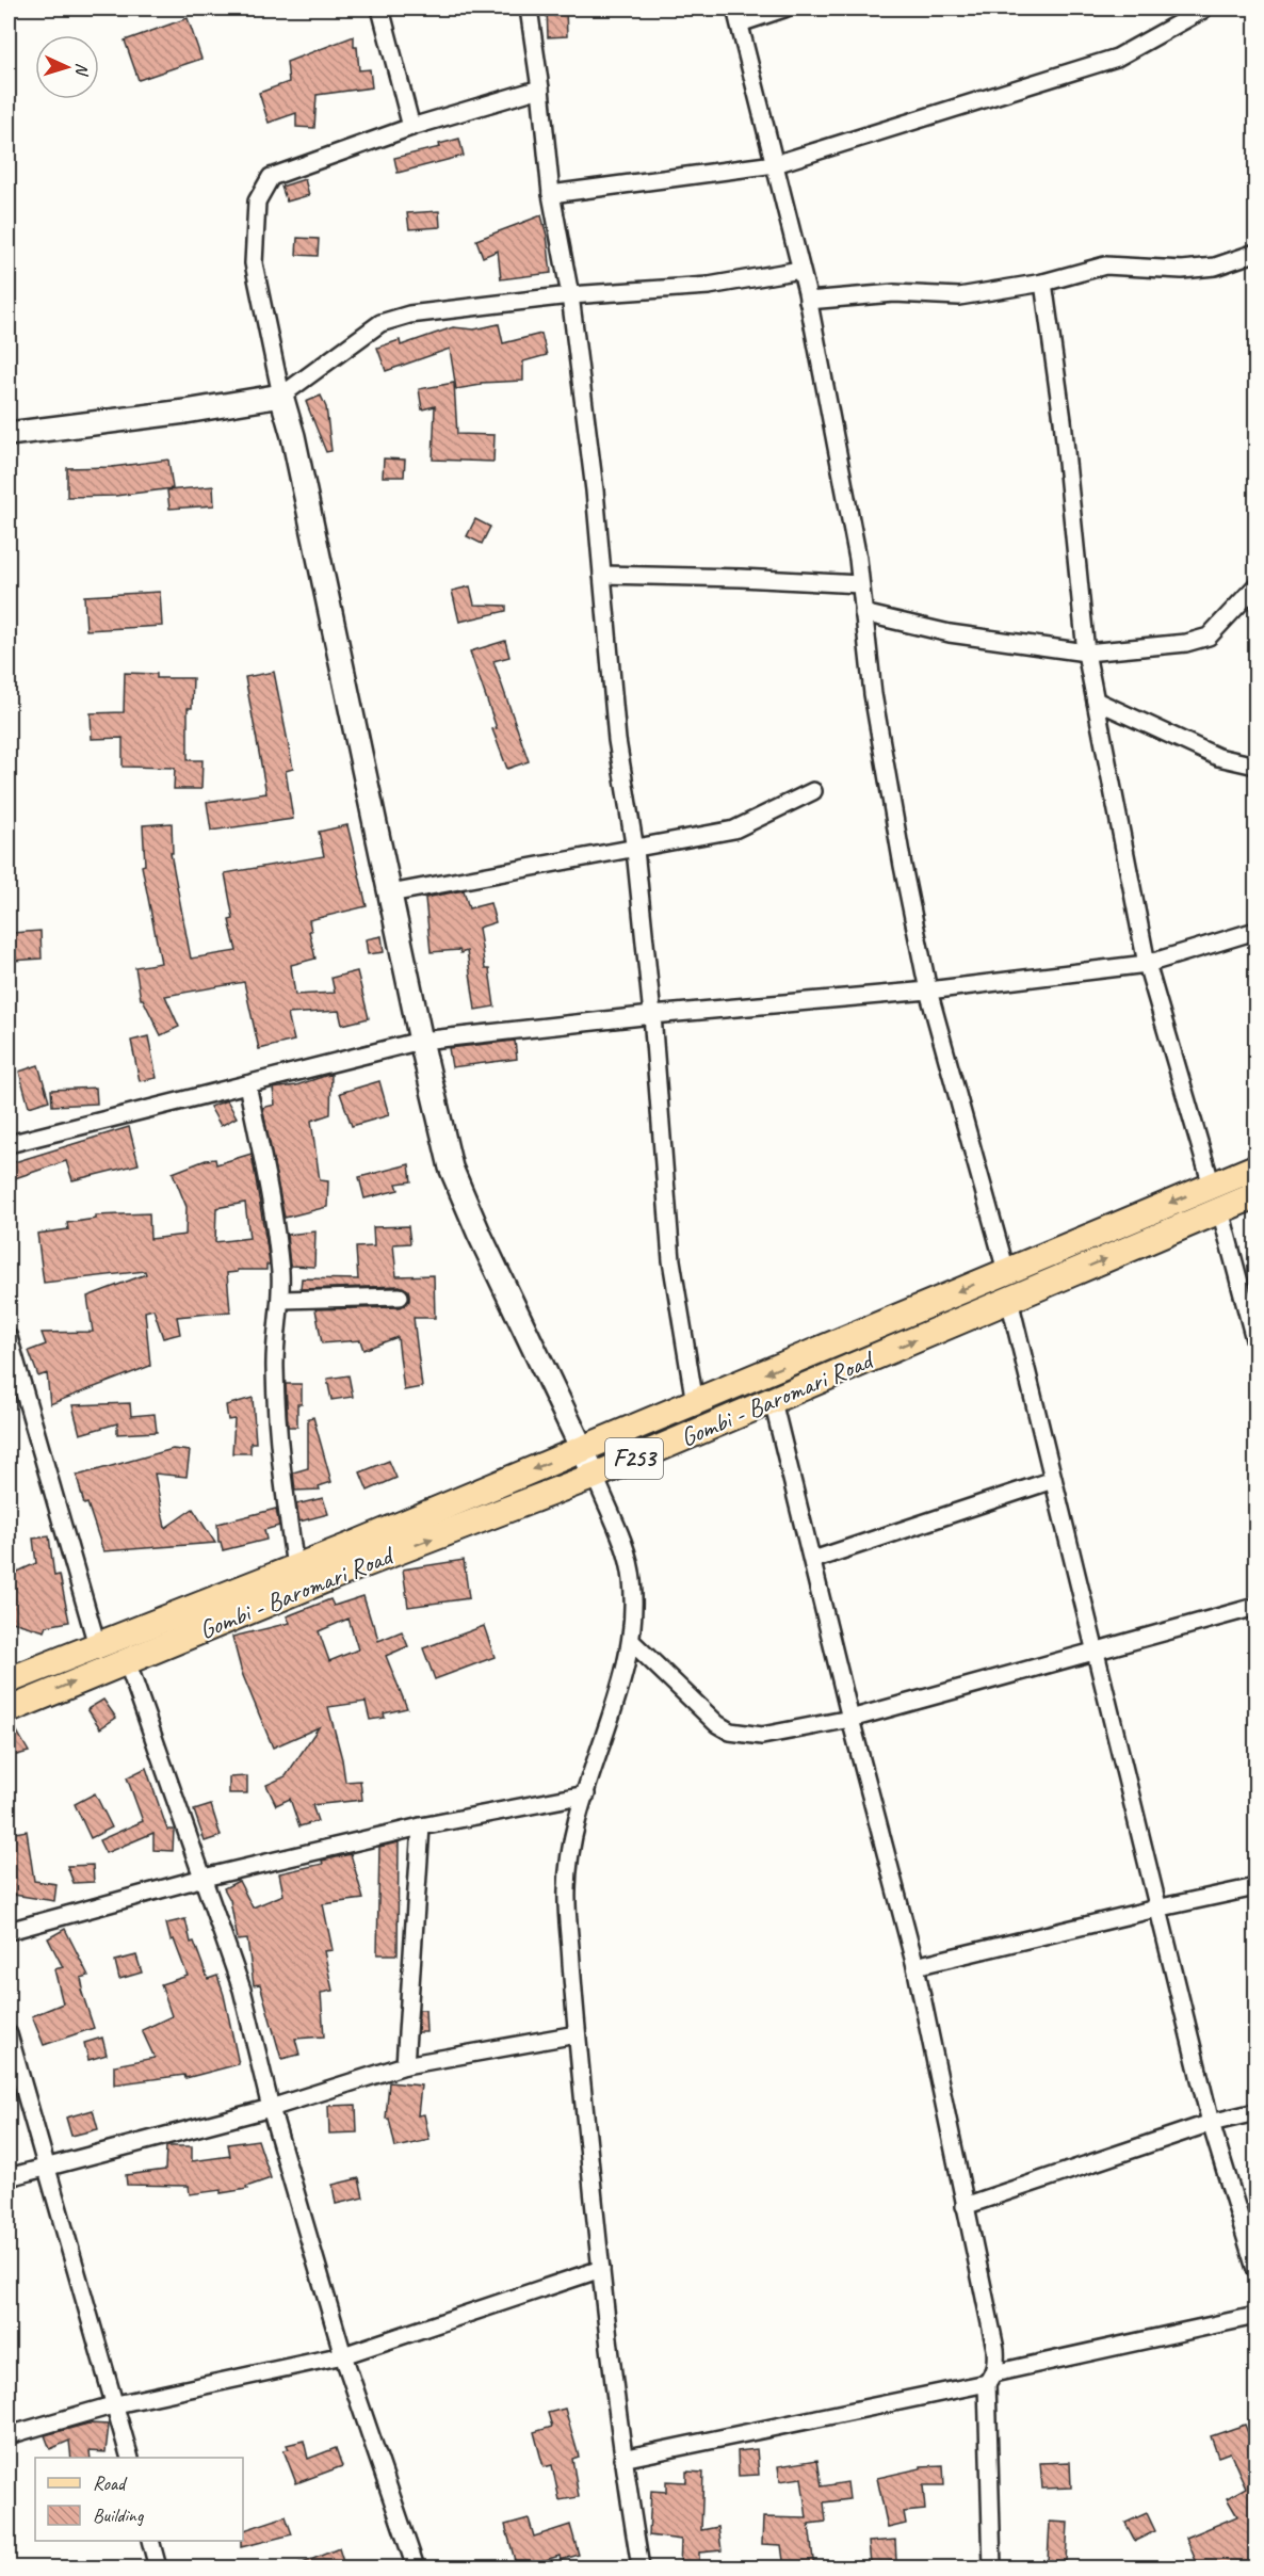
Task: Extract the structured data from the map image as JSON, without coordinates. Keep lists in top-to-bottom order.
{
  "streets": {
    "main road": ["Gombi - Baromari Road", "F253"]
  },
  "legend": ["Road", "Building"],
  "north": "right"
}
